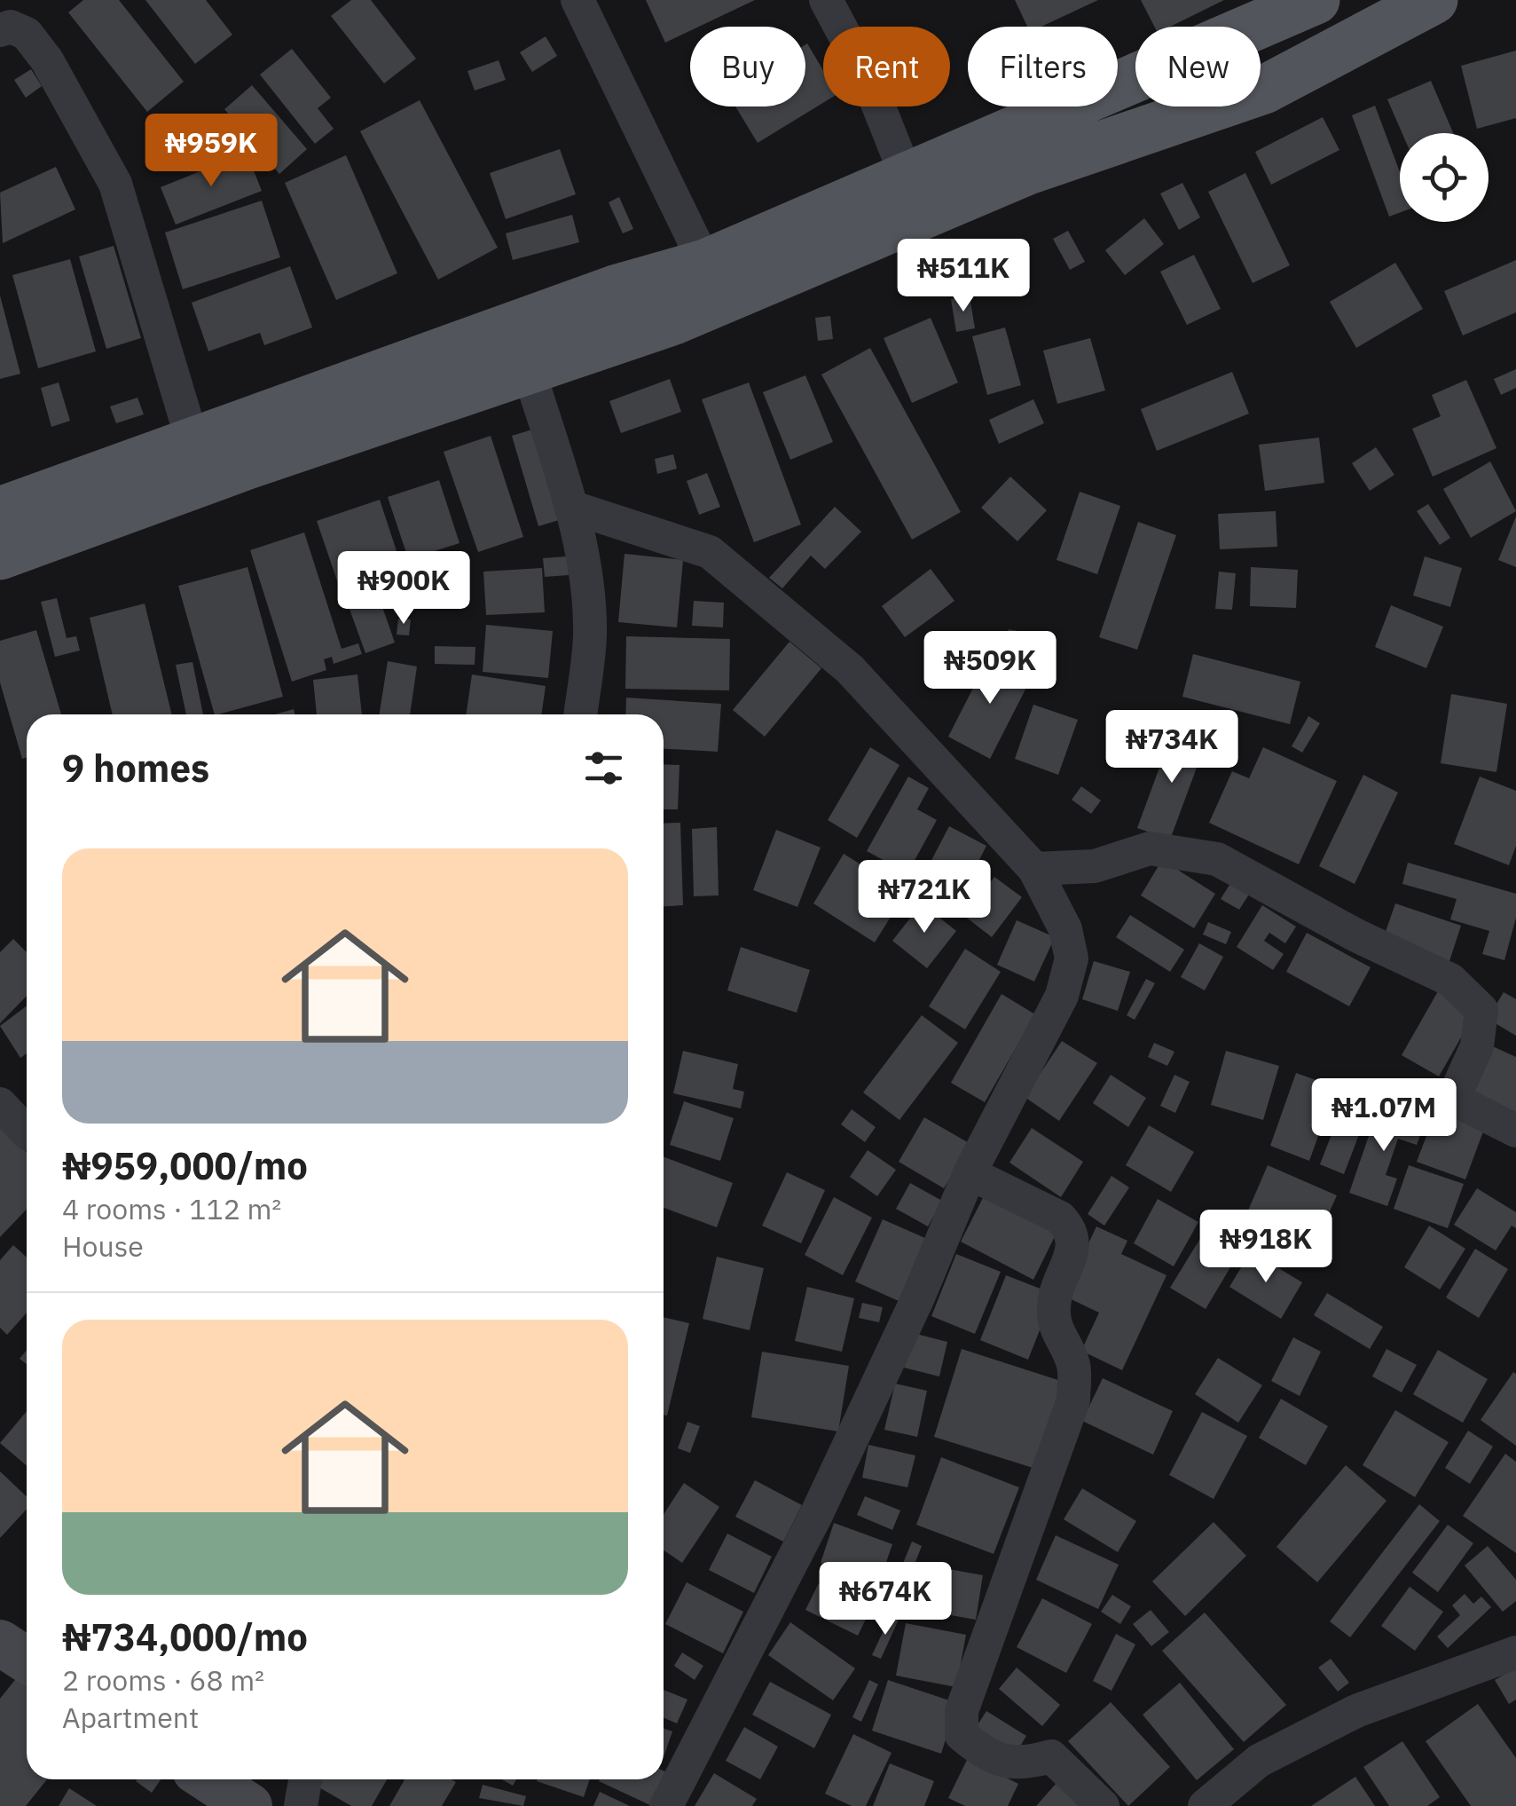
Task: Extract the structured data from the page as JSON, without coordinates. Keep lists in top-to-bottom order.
{
  "page": {
    "chip": [
      "Buy",
      "Rent",
      "Filters",
      "New"
    ],
    "price": [
      "₦959K",
      "₦511K",
      "₦900K",
      "₦509K",
      "₦734K",
      "₦721K",
      "₦1.07M",
      "₦918K",
      "₦674K"
    ],
    "heading": "9 homes",
    "list": [
      {
        "name": "₦959,000/mo",
        "note": "4 rooms · 112 m² · House"
      },
      {
        "name": "₦734,000/mo",
        "note": "2 rooms · 68 m² · Apartment"
      }
    ]
  }
}
